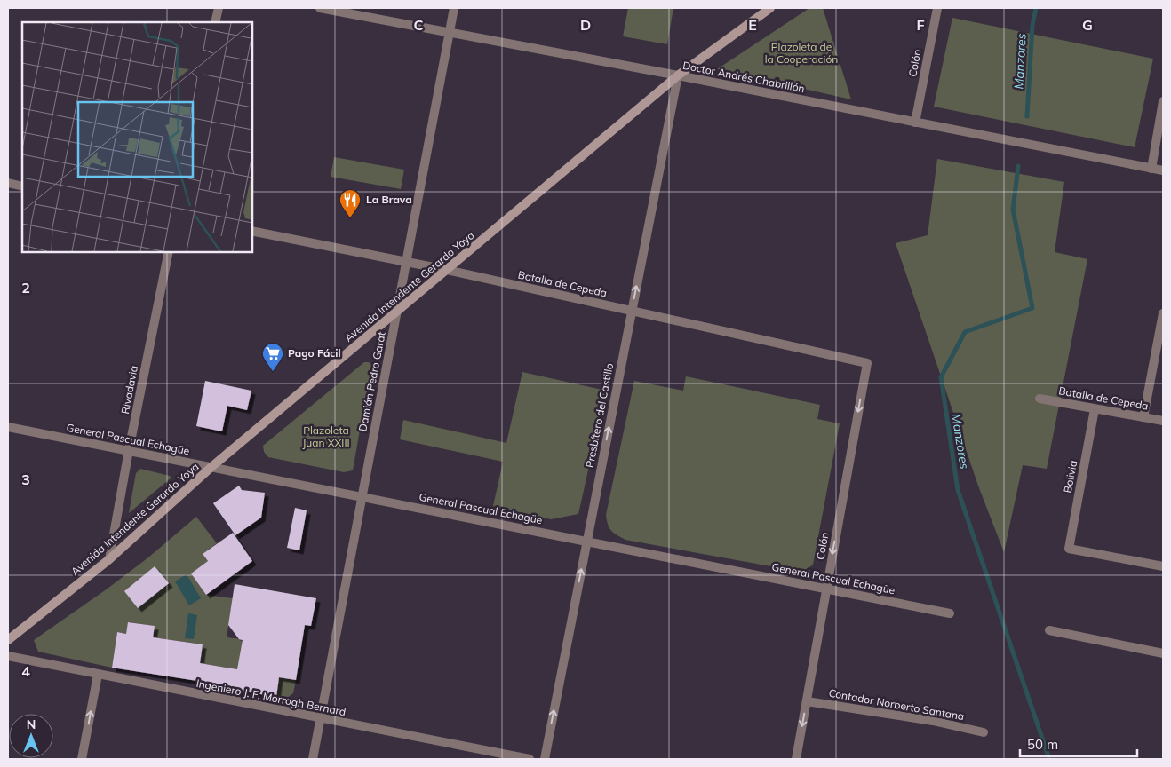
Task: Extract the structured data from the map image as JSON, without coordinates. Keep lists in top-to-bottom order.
{
  "streets": {
    "main road": ["Avenida Intendente Gerardo Yoya"],
    "street": [
      "Colón",
      "Doctor Andrés Chabrillón",
      "Batalla de Cepeda",
      "Damián Pedro Garat",
      "Rivadavia",
      "Presbítero del Castillo",
      "General Pascual Echagüe",
      "Bolivia",
      "Ingeniero J. F. Morrogh Bernard",
      "Contador Norberto Santana"
    ]
  },
  "crossings": [
    ["Colón", "Doctor Andrés Chabrillón"],
    ["Colón", "Batalla de Cepeda"],
    ["Colón", "General Pascual Echagüe"],
    ["Colón", "Contador Norberto Santana"],
    ["Doctor Andrés Chabrillón", "Avenida Intendente Gerardo Yoya"],
    ["Doctor Andrés Chabrillón", "Damián Pedro Garat"],
    ["Doctor Andrés Chabrillón", "Presbítero del Castillo"],
    ["Batalla de Cepeda", "Avenida Intendente Gerardo Yoya"],
    ["Batalla de Cepeda", "Damián Pedro Garat"],
    ["Batalla de Cepeda", "Presbítero del Castillo"],
    ["Batalla de Cepeda", "Bolivia"],
    ["Avenida Intendente Gerardo Yoya", "Damián Pedro Garat"],
    ["Avenida Intendente Gerardo Yoya", "Rivadavia"],
    ["Avenida Intendente Gerardo Yoya", "Presbítero del Castillo"],
    ["Avenida Intendente Gerardo Yoya", "General Pascual Echagüe"],
    ["Damián Pedro Garat", "General Pascual Echagüe"],
    ["Damián Pedro Garat", "Ingeniero J. F. Morrogh Bernard"],
    ["Rivadavia", "General Pascual Echagüe"],
    ["Presbítero del Castillo", "General Pascual Echagüe"]
  ],
  "one_way": ["Colón", "Presbítero del Castillo"],
  "water": ["Manzores"],
  "parks": ["Plazoleta de la Cooperación", "Plazoleta Juan XXIII"],
  "places": {
    "restaurant": ["La Brava"],
    "supermarket": ["Pago Fácil"]
  },
  "scale_bar": "50 m",
  "north": "top",
  "grid": {
    "columns": [
      "C",
      "D",
      "E",
      "F",
      "G"
    ],
    "rows": ["2", "3", "4"]
  }
}
